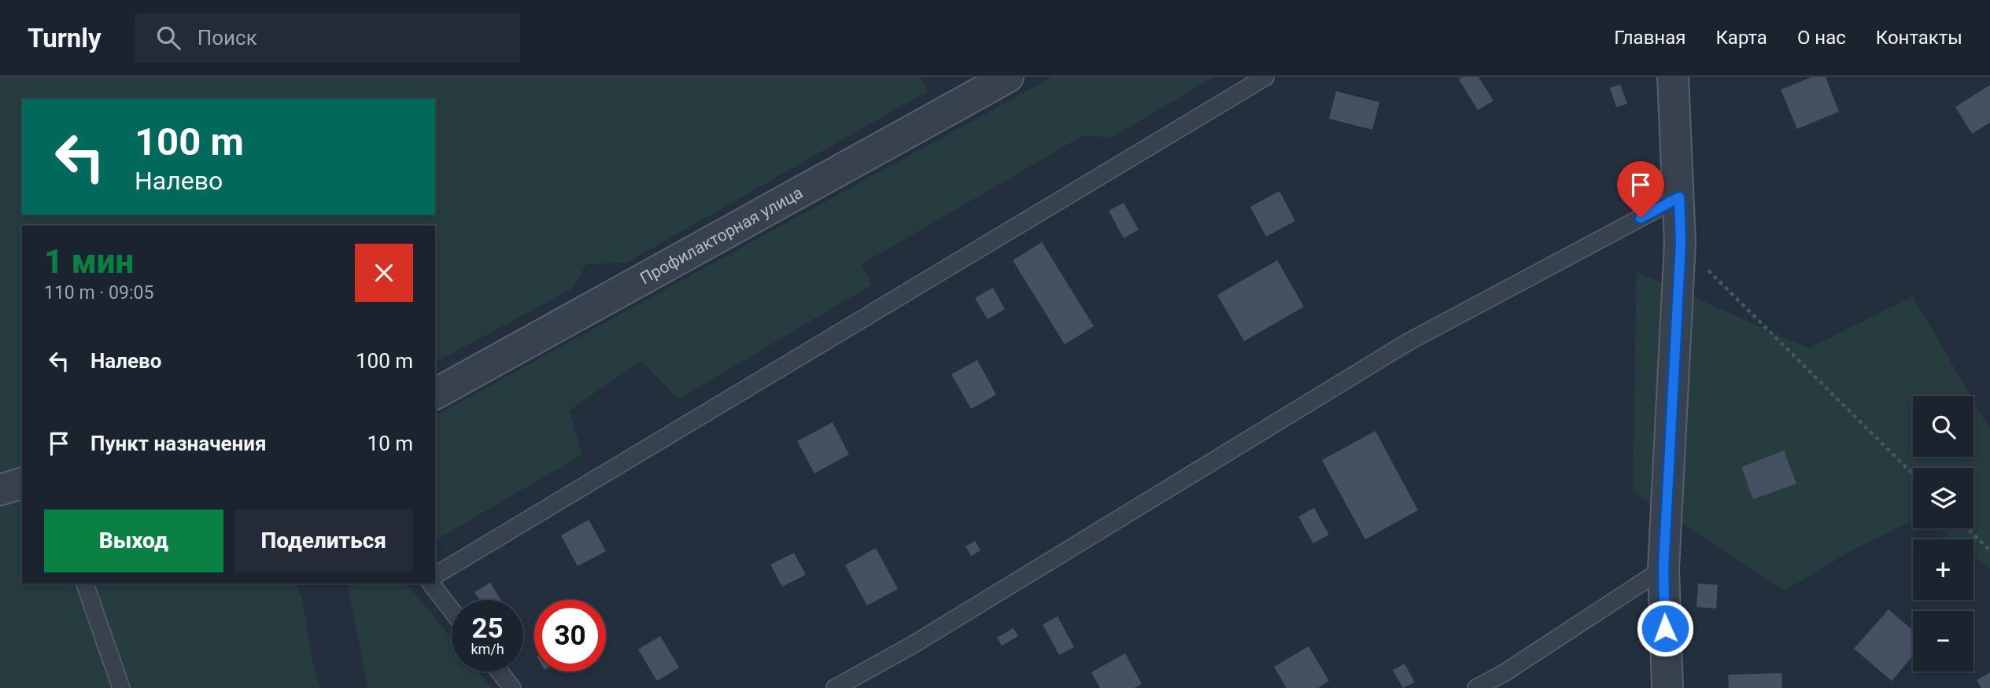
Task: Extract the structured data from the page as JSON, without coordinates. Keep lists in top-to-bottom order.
{
  "streets": {
    "street": ["Профилакторная улица"]
  },
  "page": {
    "header": "Turnly",
    "search": "Поиск",
    "nav": [
      "Главная",
      "Карта",
      "О нас",
      "Контакты"
    ],
    "turn": ["100 m", "Налево"],
    "heading": ["1 мин", "110 m · 09:05"],
    "list": [
      {
        "name": "Налево",
        "value": "100 m"
      },
      {
        "name": "Пункт назначения",
        "value": "10 m"
      }
    ],
    "map_buttons": ["+", "−"],
    "buttons": ["Выход", "Поделиться"],
    "speed": "25 km/h",
    "limit": "30"
  }
}
